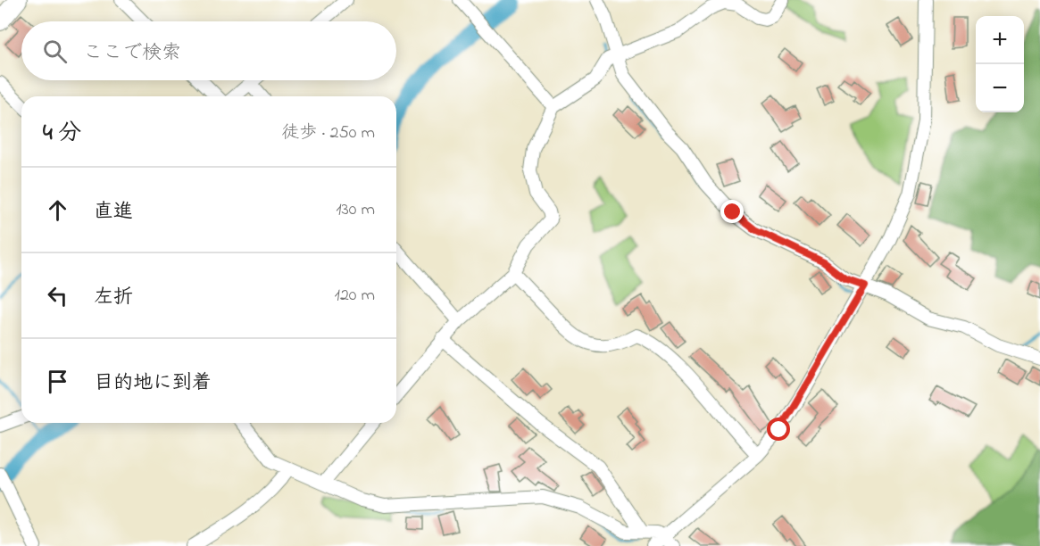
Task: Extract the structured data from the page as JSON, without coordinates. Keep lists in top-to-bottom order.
{
  "page": {
    "map_buttons": ["+", "−"],
    "search": "ここで検索",
    "heading": ["4 分", "徒歩 · 250 m"],
    "list": [
      ["直進", "130 m"],
      ["左折", "120 m"],
      "目的地に到着"
    ]
  }
}
